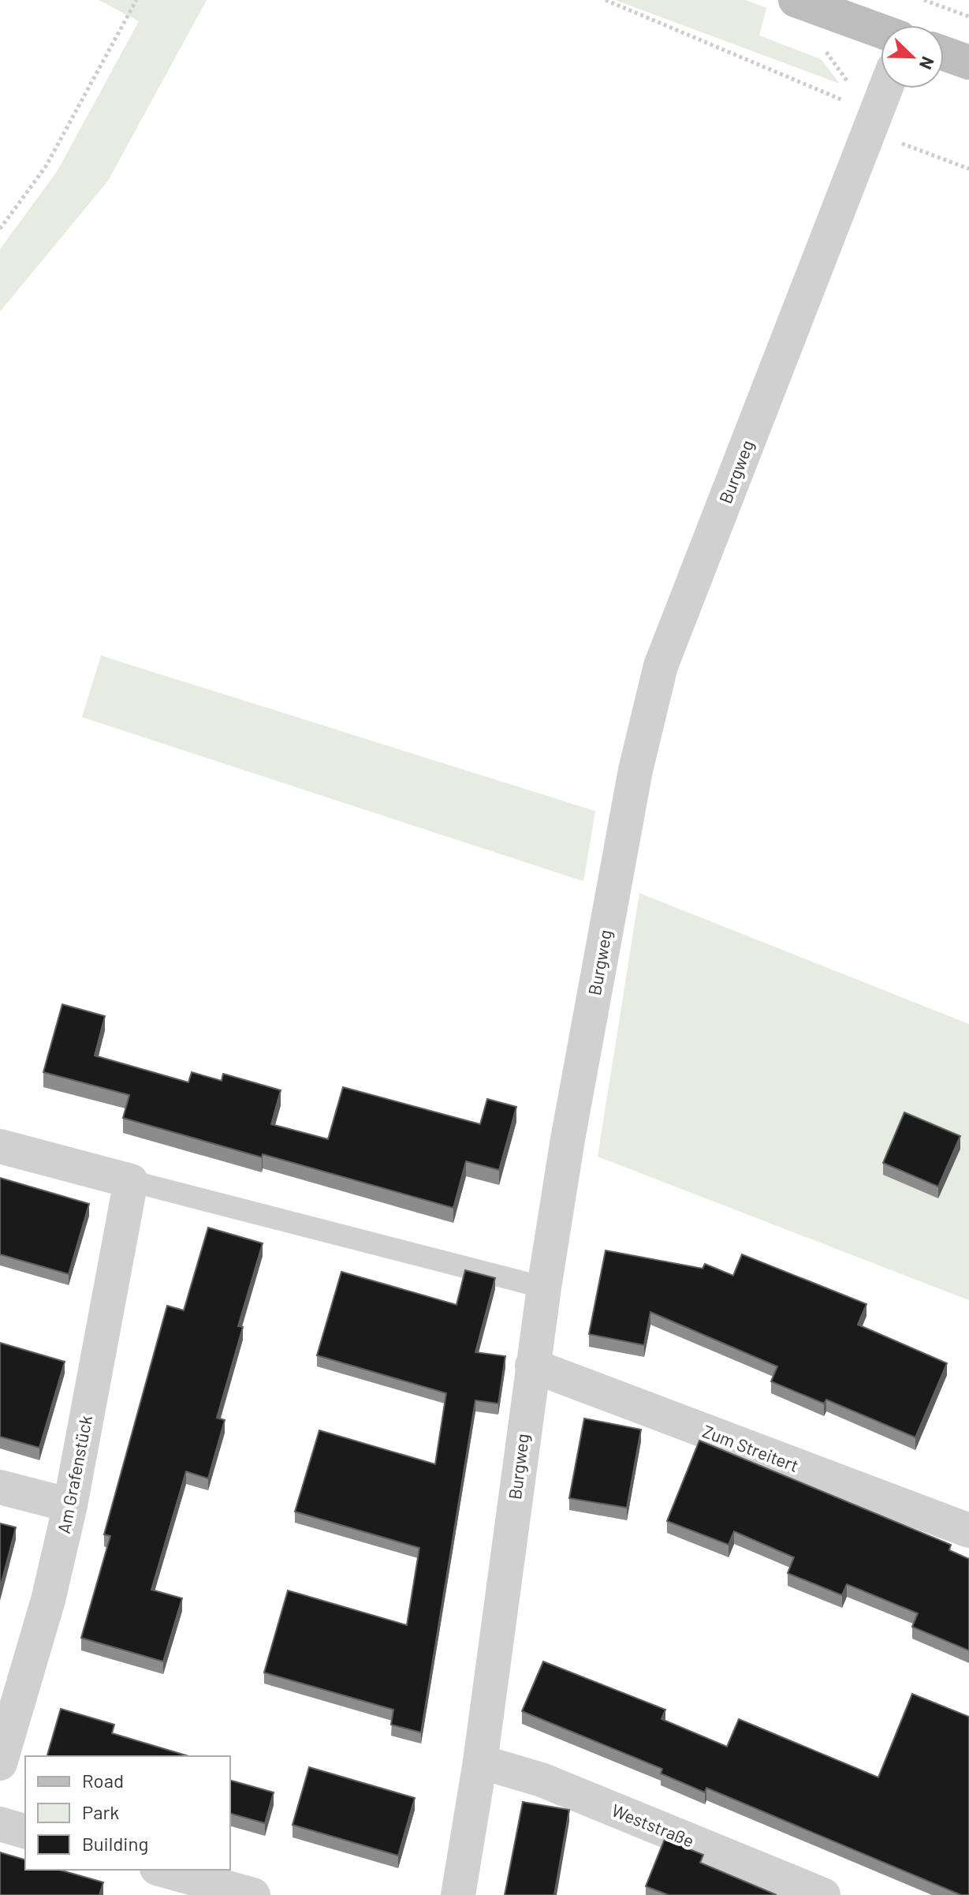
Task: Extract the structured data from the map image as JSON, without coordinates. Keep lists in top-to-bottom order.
{
  "streets": {
    "street": [
      "Burgweg",
      "Zum Streitert",
      "Am Grafenstück",
      "Weststraße"
    ]
  },
  "crossings": [
    ["Burgweg", "Zum Streitert"],
    ["Burgweg", "Weststraße"]
  ],
  "legend": ["Road", "Park", "Building"],
  "north": "bottom right"
}
